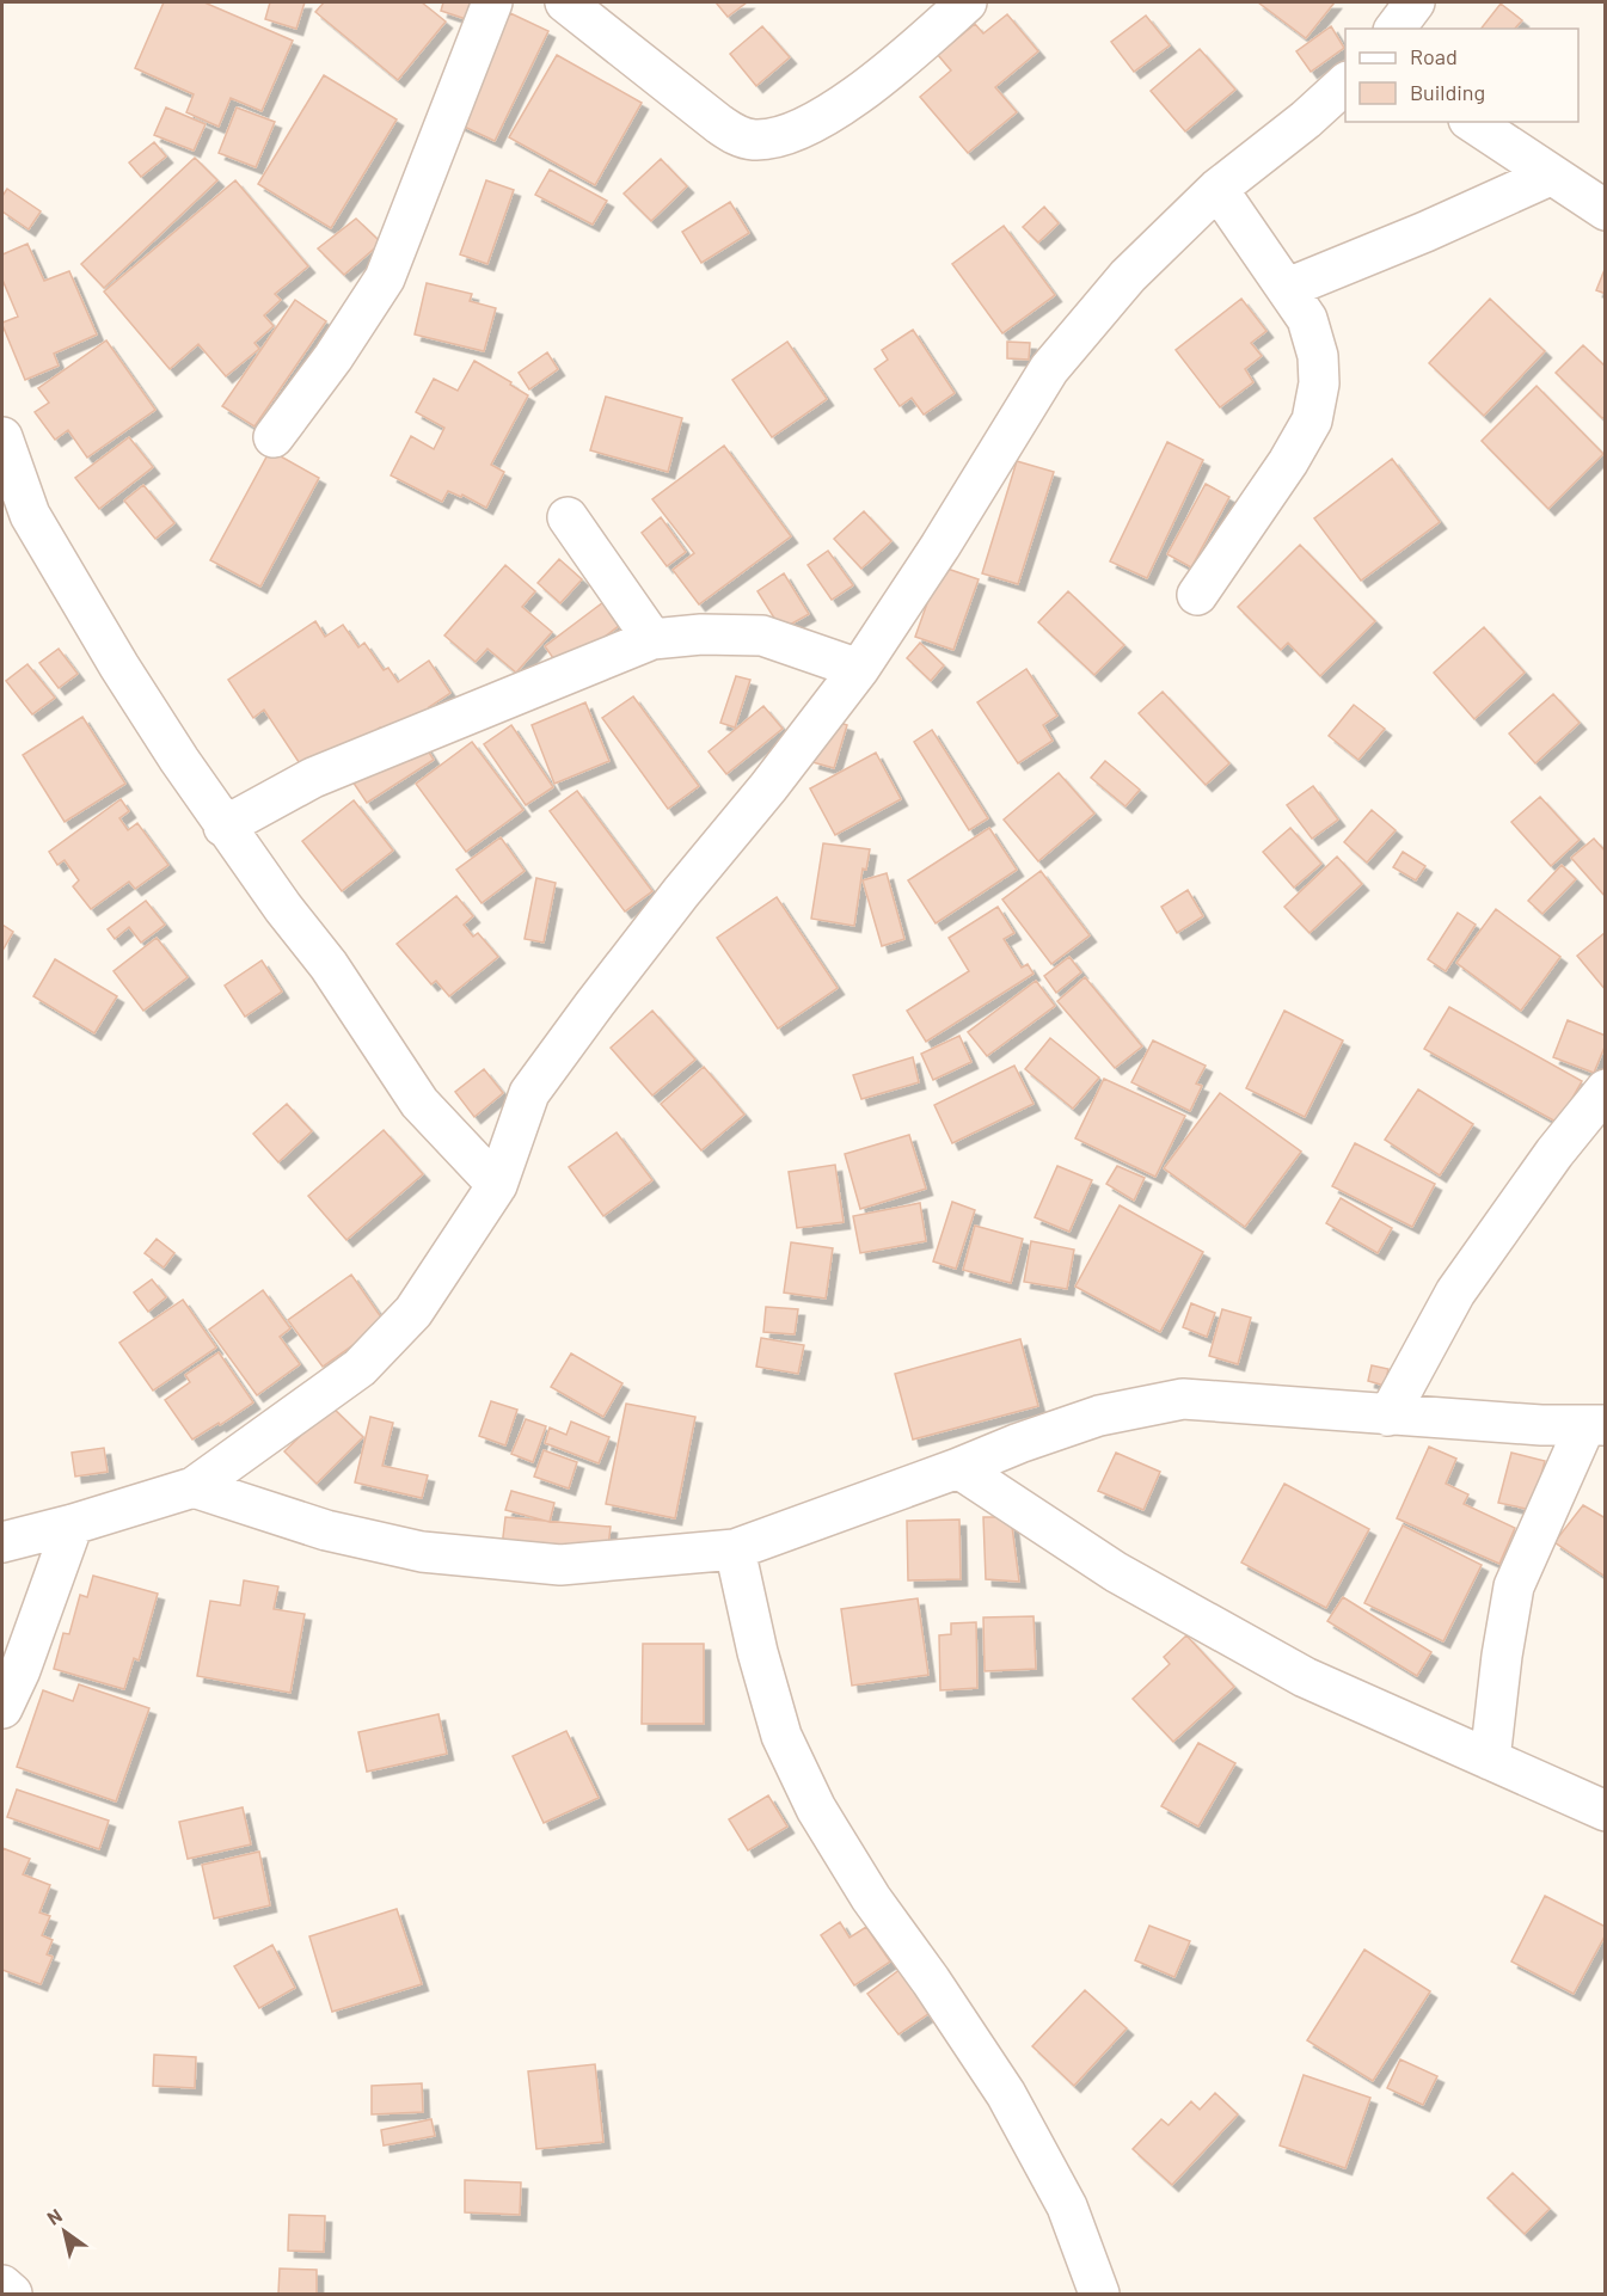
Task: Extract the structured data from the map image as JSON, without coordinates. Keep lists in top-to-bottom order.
{
  "legend": ["Road", "Building"],
  "north": "top left"
}
